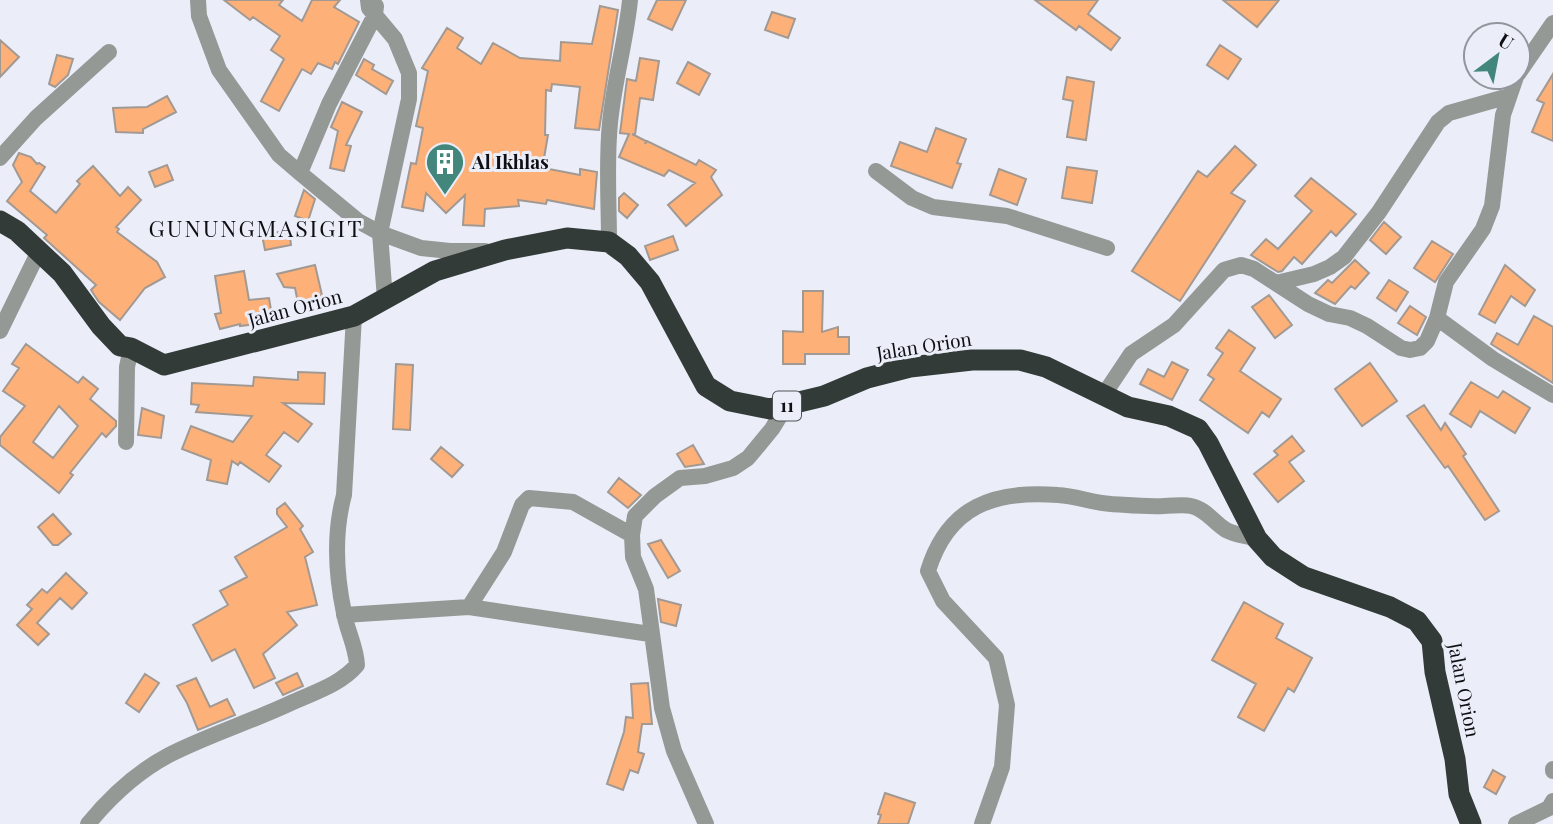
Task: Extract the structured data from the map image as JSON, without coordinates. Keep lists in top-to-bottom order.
{
  "streets": {
    "highway": ["Jalan Orion", "11"]
  },
  "districts": ["GUNUNGMASIGIT"],
  "places": {
    "building": ["Al Ikhlas"]
  },
  "north": "top right"
}
